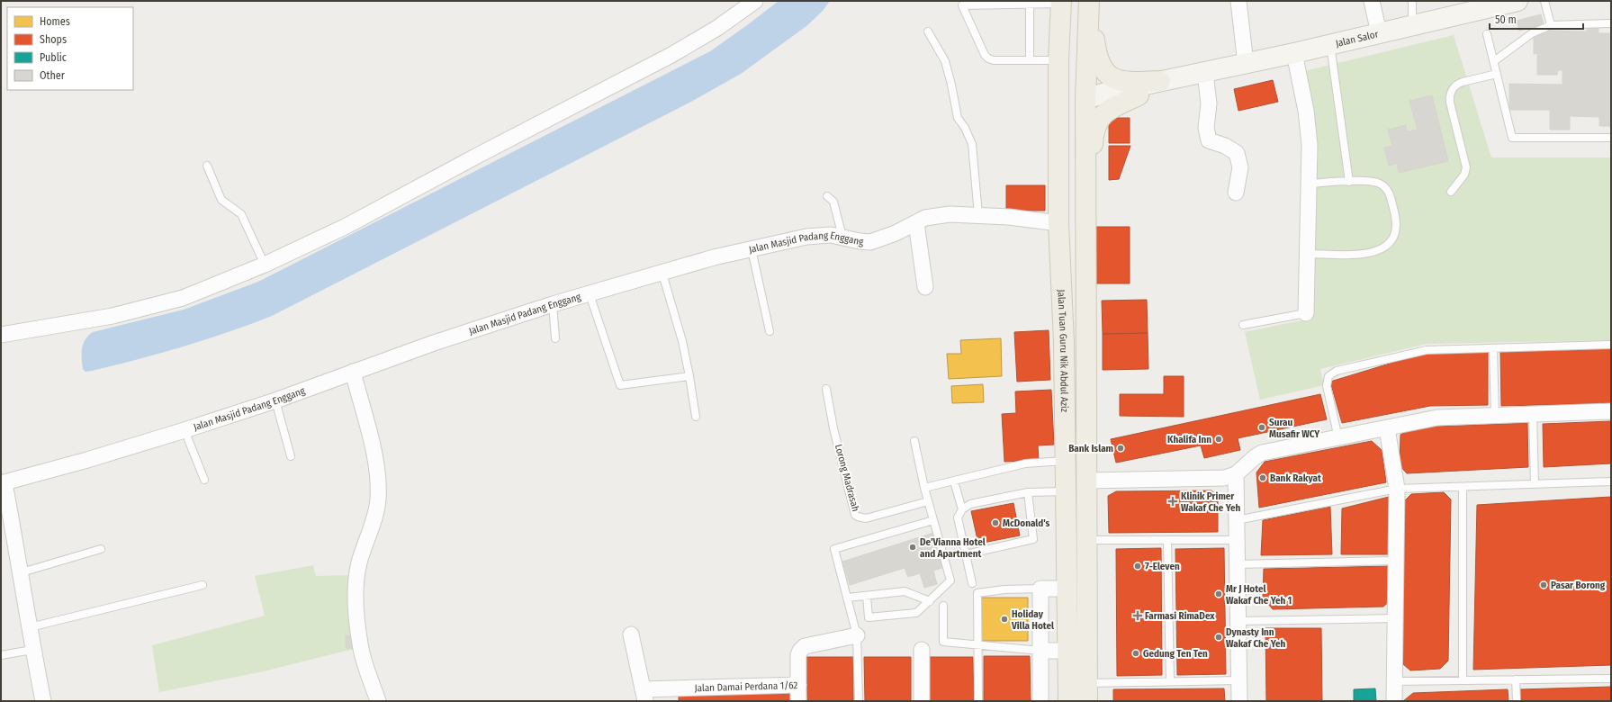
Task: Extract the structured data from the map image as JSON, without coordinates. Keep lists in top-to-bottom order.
{
  "streets": {
    "main road": ["Jalan Salor", "Jalan Tuan Guru Nik Abdul Aziz"],
    "street": ["Jalan Masjid Padang Enggang", "Jalan Damai Perdana 1/62"],
    "lane": ["Lorong Madrasah"]
  },
  "crossings": [
    ["Jalan Masjid Padang Enggang", "Jalan Tuan Guru Nik Abdul Aziz"]
  ],
  "places": {
    "other": [
      "Surau Musafir WCY",
      "Khalifa Inn",
      "Bank Islam",
      "Bank Rakyat",
      "McDonald's",
      "De'Vianna Hotel and Apartment",
      "7-Eleven",
      "Pasar Borong",
      "Mr J Hotel Wakaf Che Yeh 1",
      "Holiday Villa Hotel",
      "Dynasty Inn Wakaf Che Yeh",
      "Gedung Ten Ten"
    ],
    "health": ["Klinik Primer Wakaf Che Yeh", "Farmasi RimaDex"]
  },
  "legend": [
    "Homes",
    "Shops",
    "Public",
    "Other"
  ],
  "scale_bar": "50 m"
}
